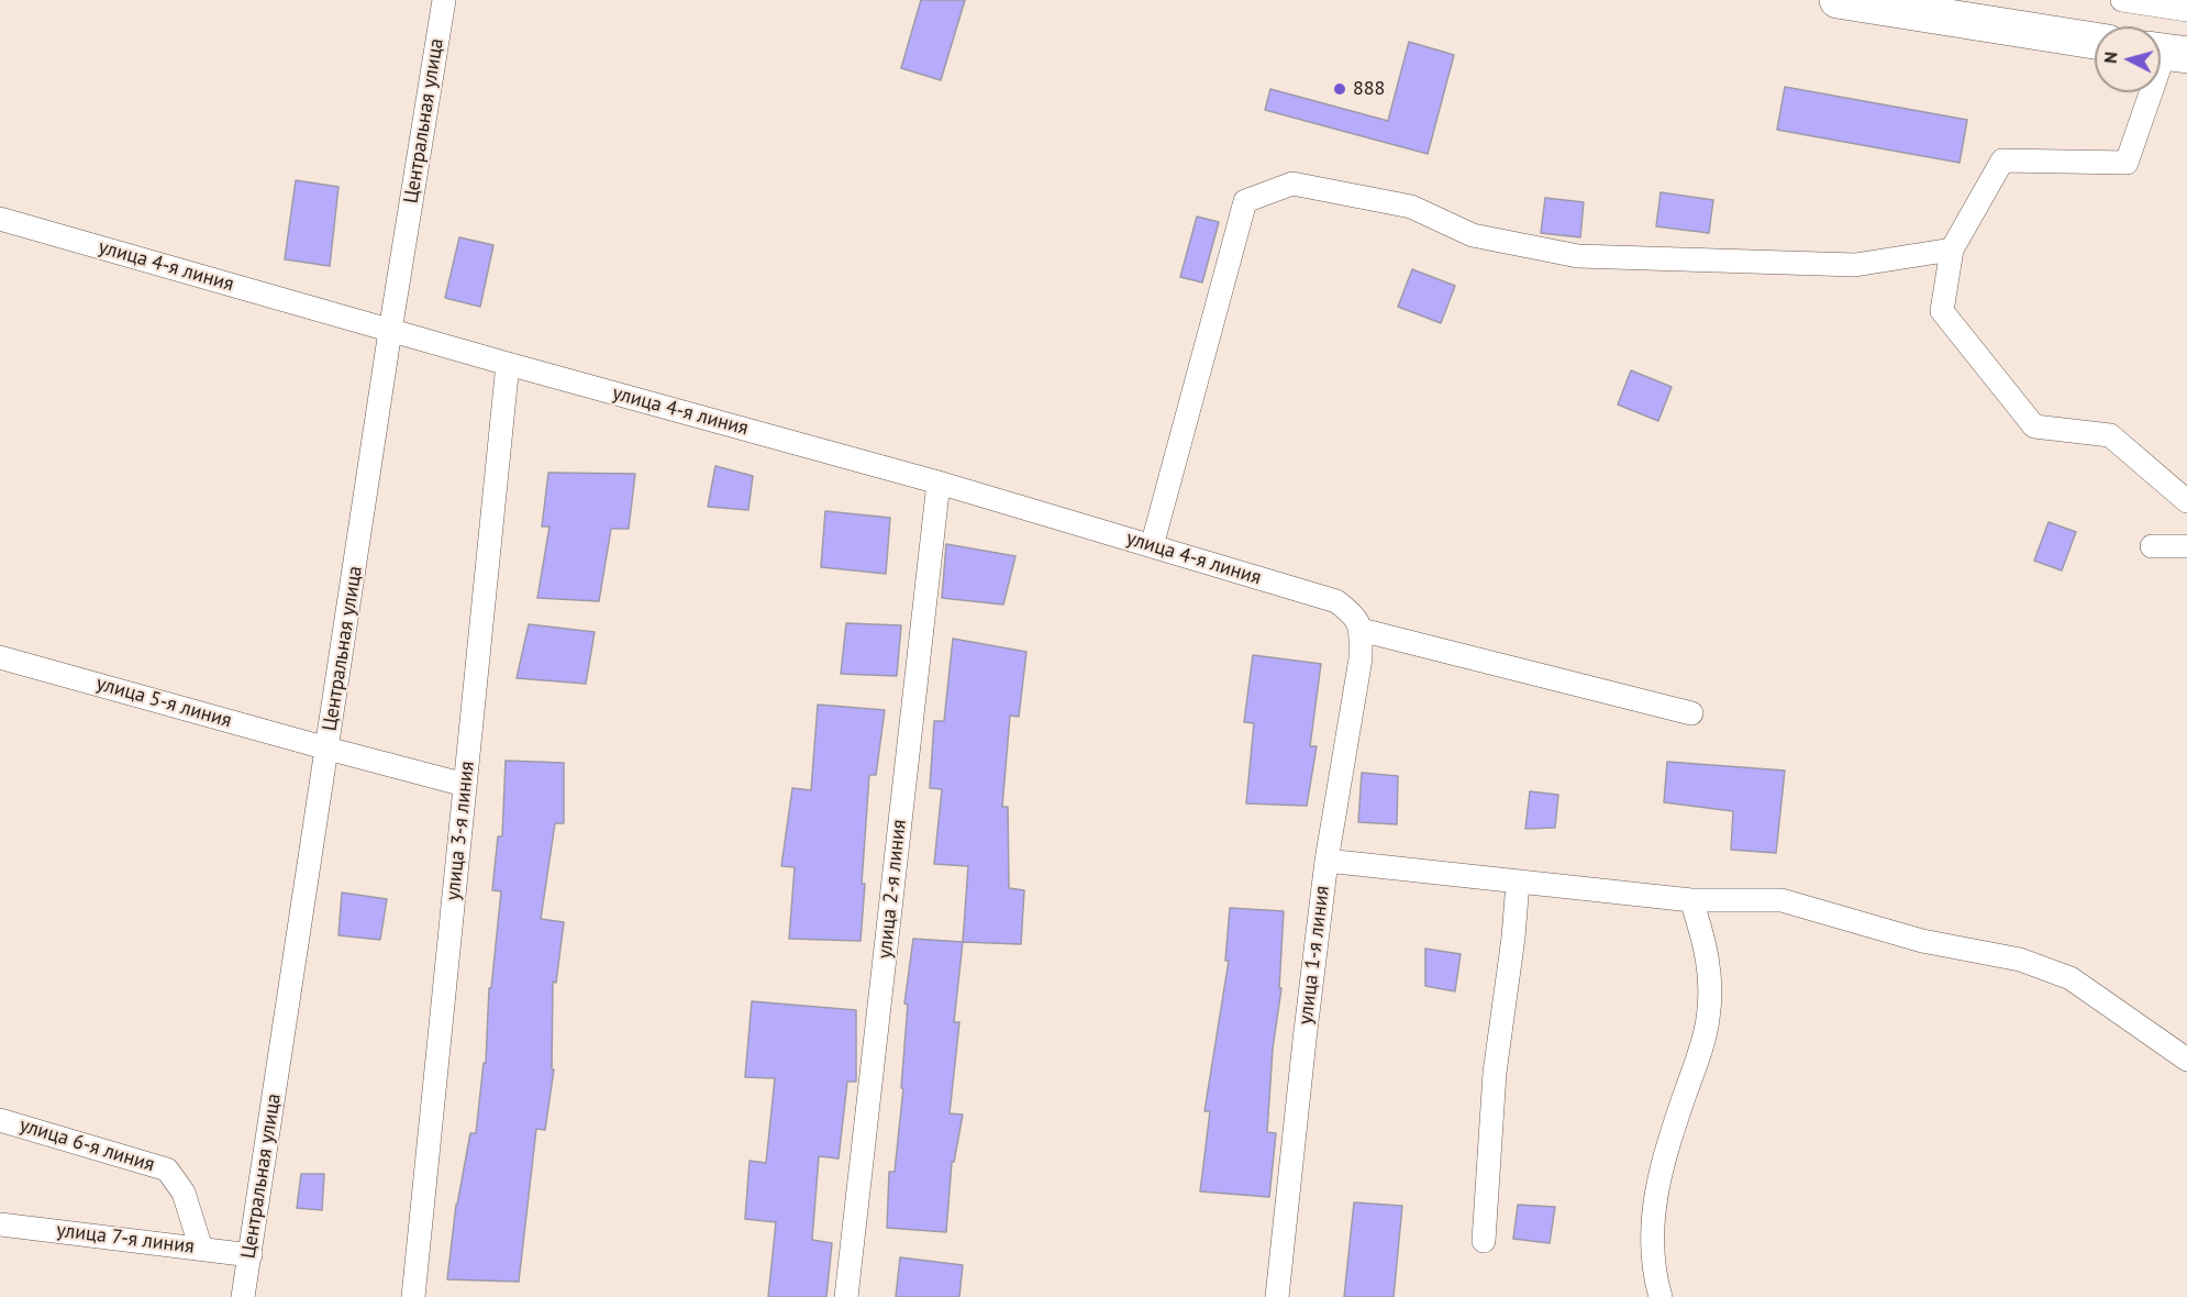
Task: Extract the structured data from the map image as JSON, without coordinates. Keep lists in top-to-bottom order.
{
  "streets": {
    "street": [
      "Центральная улица",
      "улица 4-я линия",
      "улица 5-я линия",
      "улица 3-я линия",
      "улица 2-я линия",
      "улица 1-я линия",
      "улица 6-я линия",
      "улица 7-я линия"
    ]
  },
  "crossings": [
    ["Центральная улица", "улица 4-я линия"],
    ["Центральная улица", "улица 5-я линия"],
    ["Центральная улица", "улица 7-я линия"],
    ["улица 4-я линия", "улица 3-я линия"],
    ["улица 4-я линия", "улица 2-я линия"],
    ["улица 4-я линия", "улица 1-я линия"],
    ["улица 5-я линия", "улица 3-я линия"],
    ["улица 6-я линия", "улица 7-я линия"]
  ],
  "places": ["888"],
  "north": "left"
}
